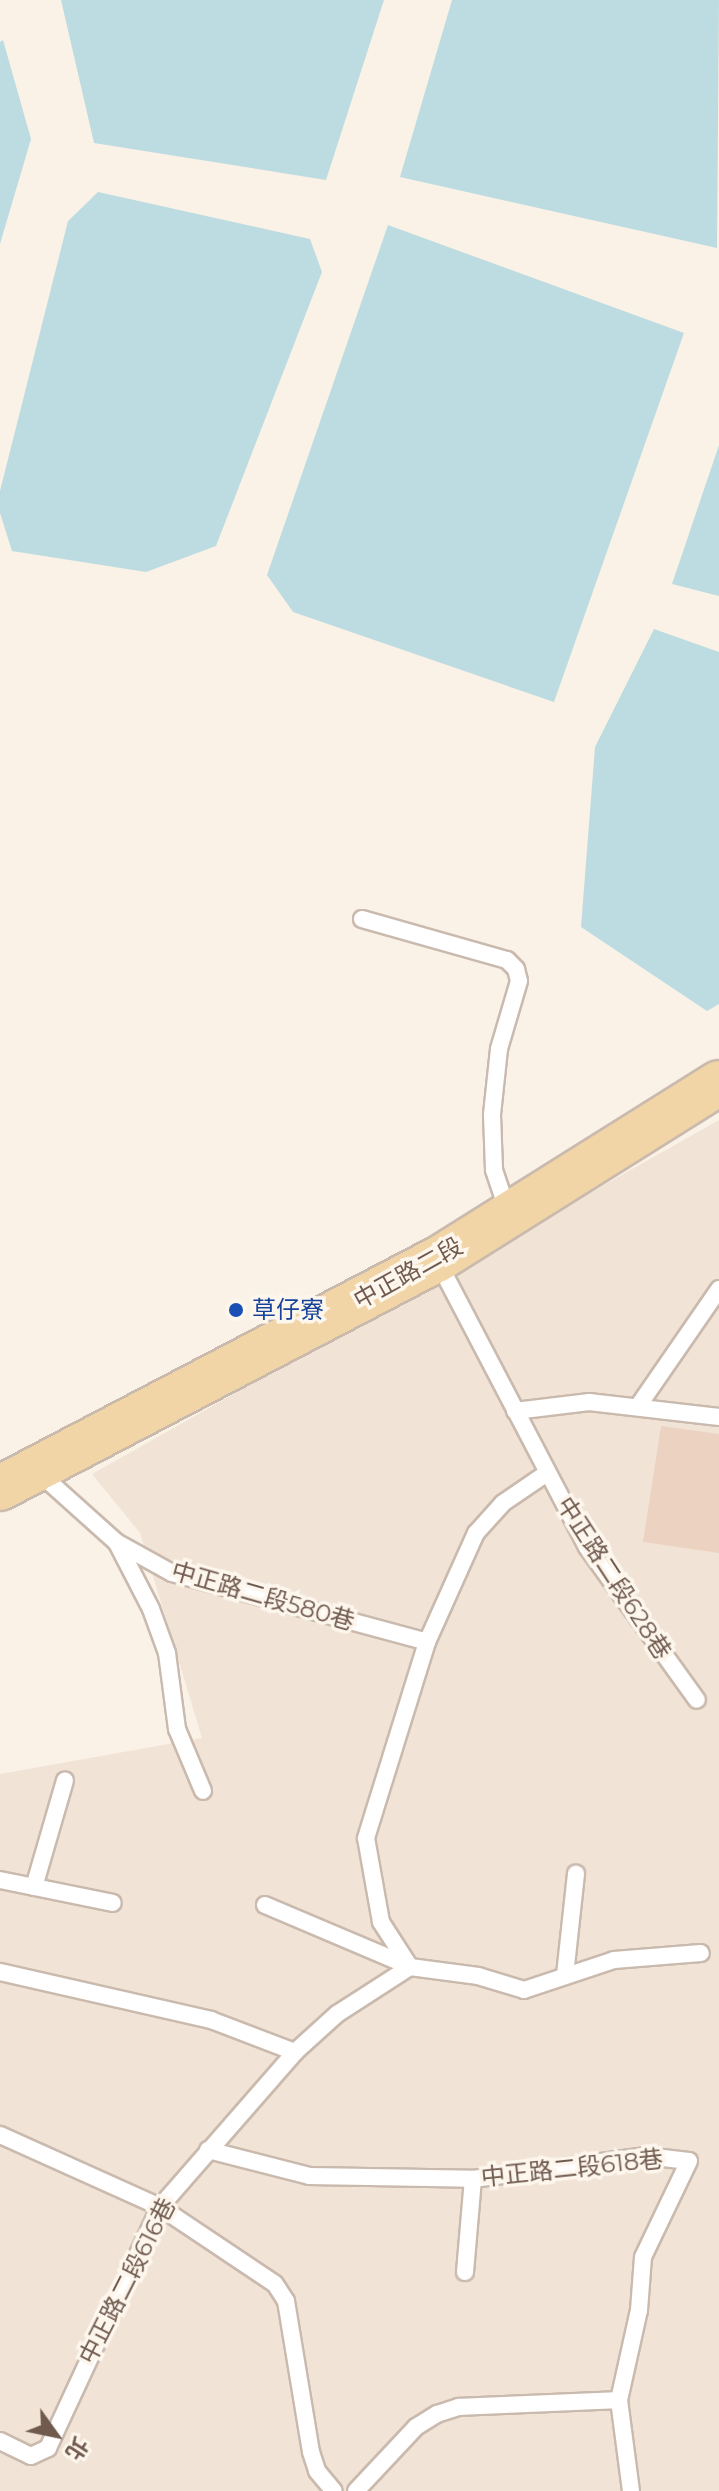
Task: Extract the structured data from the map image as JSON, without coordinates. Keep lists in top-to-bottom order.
{
  "streets": {
    "main road": ["中正路二段"],
    "lane": [
      "中正路二段628巷",
      "中正路二段580巷",
      "中正路二段618巷",
      "中正路二段616巷"
    ]
  },
  "crossings": [
    ["中正路二段", "中正路二段628巷"],
    ["中正路二段", "中正路二段580巷"],
    ["中正路二段618巷", "中正路二段616巷"]
  ],
  "places": ["草仔寮"],
  "north": "bottom right"
}
